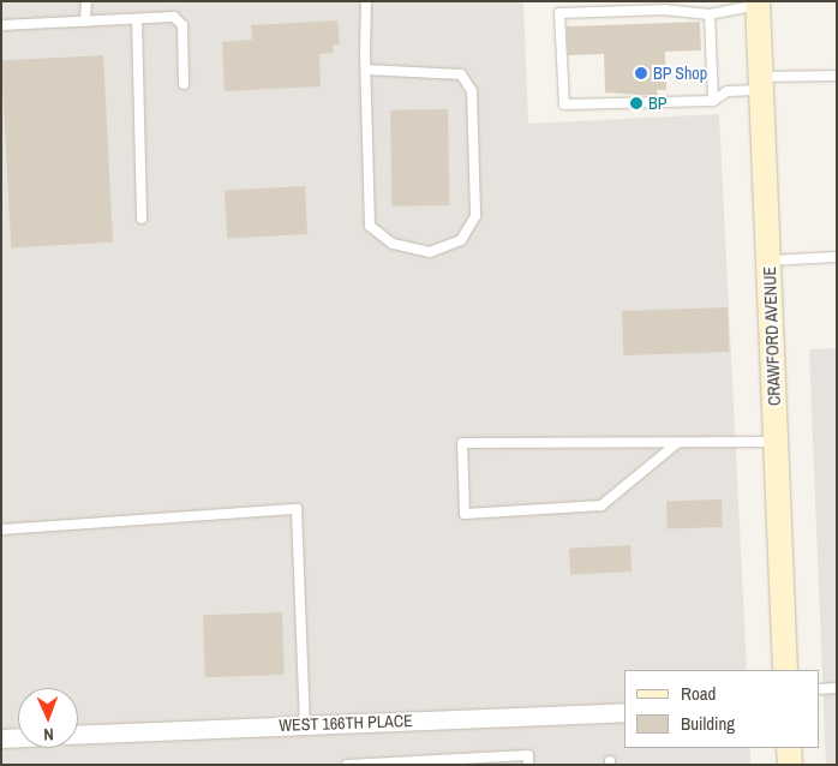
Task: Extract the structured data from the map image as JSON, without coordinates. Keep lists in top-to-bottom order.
{
  "streets": {
    "main road": ["CRAWFORD AVENUE"],
    "street": ["WEST 166TH PLACE"]
  },
  "places": ["BP Shop", "BP"],
  "legend": ["Road", "Building"],
  "north": "bottom"
}
